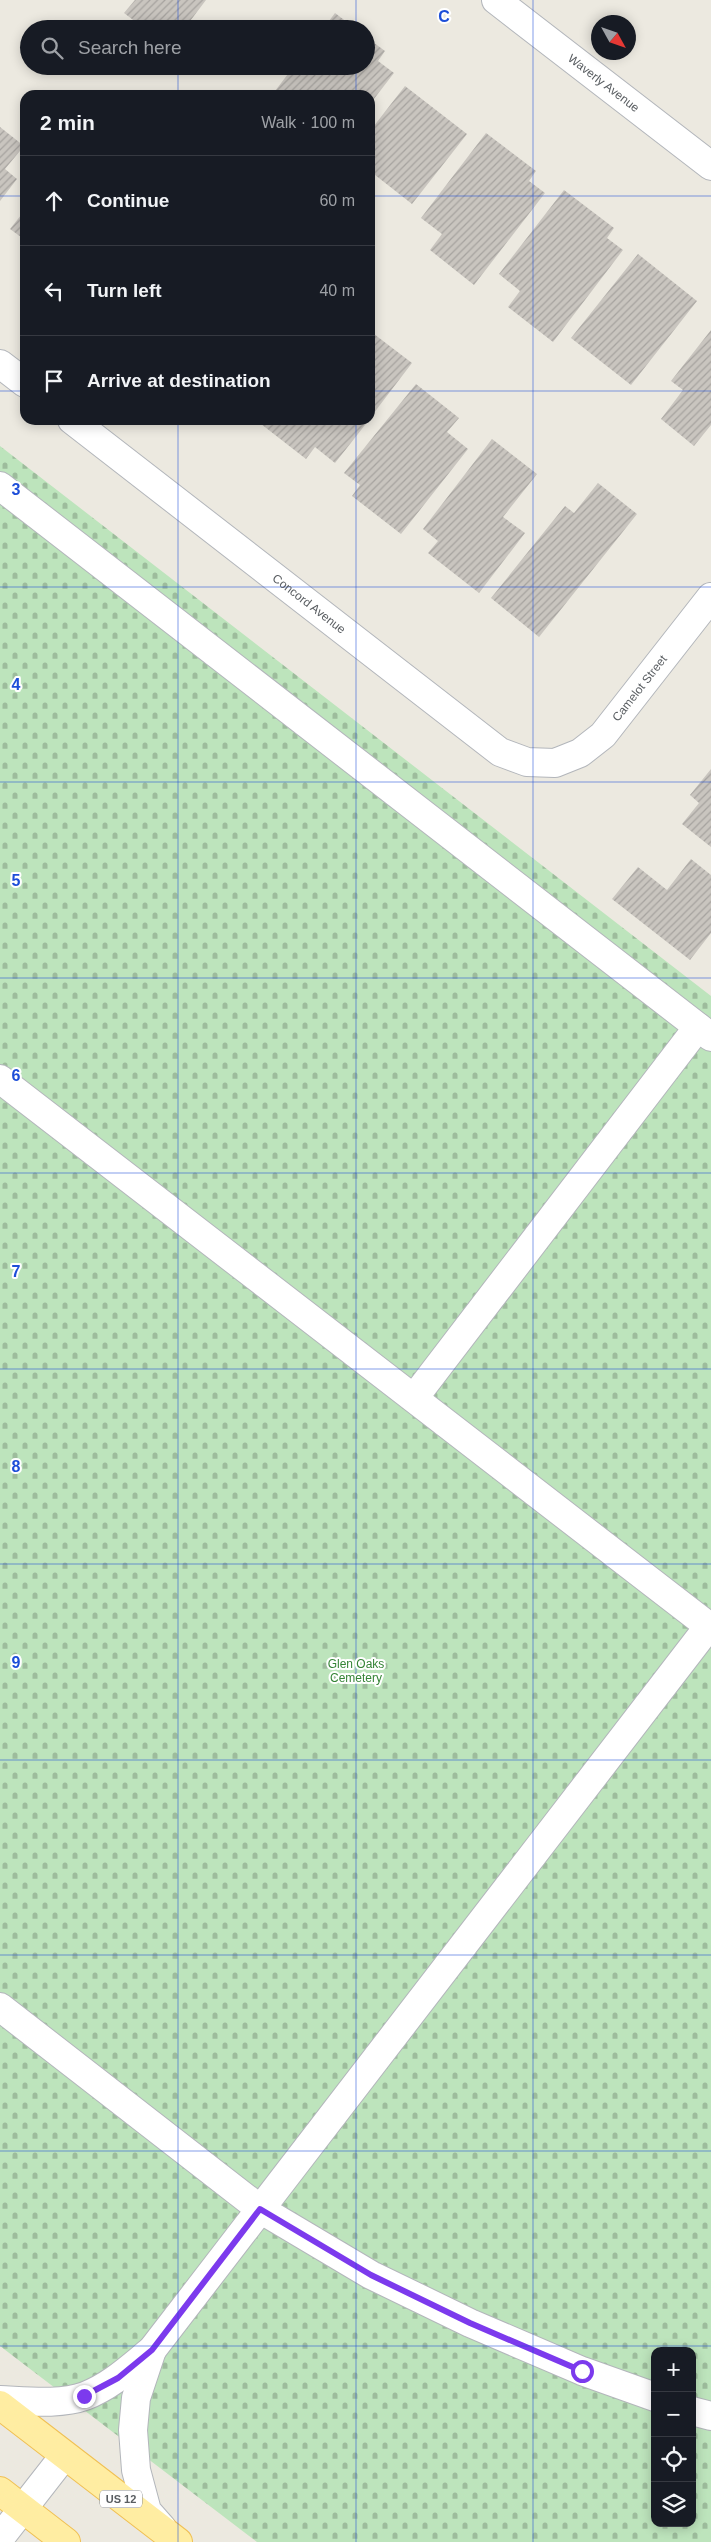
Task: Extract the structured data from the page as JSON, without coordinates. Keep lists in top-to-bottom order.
{
  "streets": {
    "main road": ["US 12"],
    "street": ["Waverly Avenue", "Concord Avenue", "Camelot Street"]
  },
  "crossings": [
    ["Concord Avenue", "Camelot Street"]
  ],
  "parks": ["Glen Oaks Cemetery"],
  "north": "bottom right",
  "page": {
    "search": "Search here",
    "heading": ["2 min", "Walk · 100 m"],
    "list": [
      ["Continue", "60 m"],
      ["Turn left", "40 m"],
      "Arrive at destination"
    ],
    "map_buttons": ["+", "−"]
  },
  "grid": {
    "columns": ["C"],
    "rows": [
      "3",
      "4",
      "5",
      "6",
      "7",
      "8",
      "9"
    ]
  }
}
